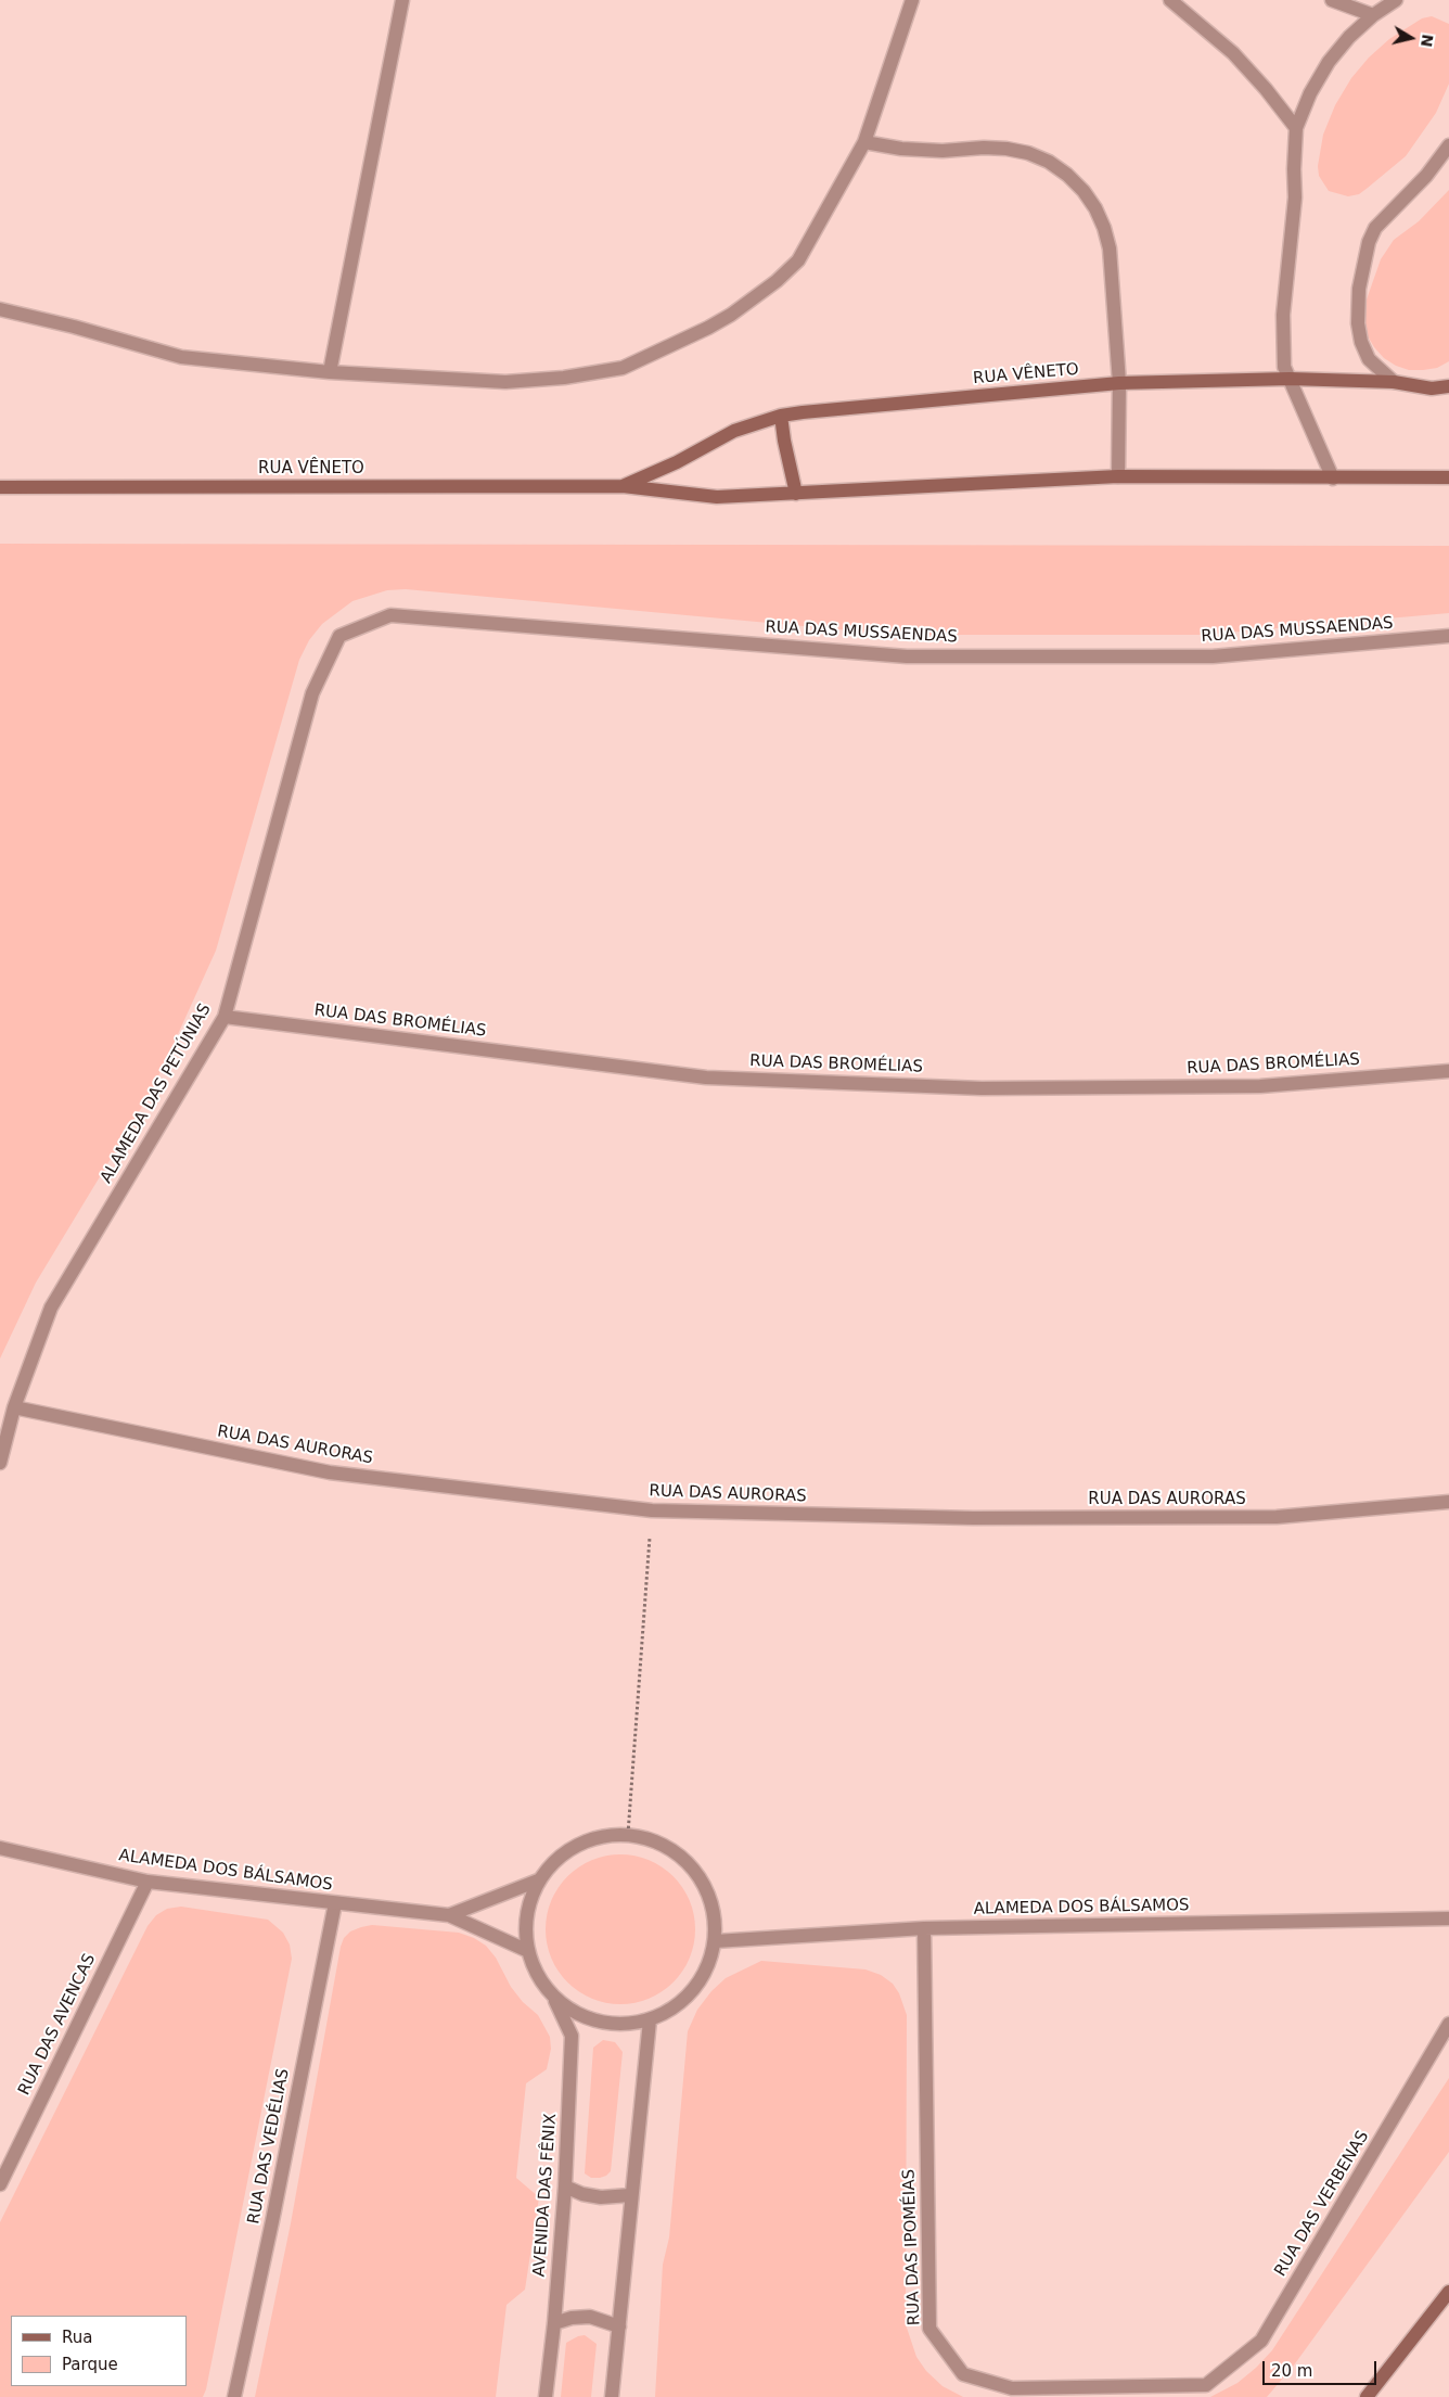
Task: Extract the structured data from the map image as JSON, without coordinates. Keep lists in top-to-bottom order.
{
  "streets": {
    "street": [
      "RUA VÊNETO",
      "RUA DAS MUSSAENDAS",
      "RUA DAS BROMÉLIAS",
      "ALAMEDA DAS PETÚNIAS",
      "RUA DAS AURORAS",
      "ALAMEDA DOS BÁLSAMOS",
      "RUA DAS AVENCAS",
      "RUA DAS VEDÉLIAS",
      "AVENIDA DAS FÊNIX",
      "RUA DAS VERBENAS",
      "RUA DAS IPOMÉIAS"
    ]
  },
  "crossings": [
    ["RUA DAS MUSSAENDAS", "ALAMEDA DAS PETÚNIAS"],
    ["RUA DAS BROMÉLIAS", "ALAMEDA DAS PETÚNIAS"],
    ["ALAMEDA DAS PETÚNIAS", "RUA DAS AURORAS"],
    ["ALAMEDA DOS BÁLSAMOS", "RUA DAS AVENCAS"],
    ["ALAMEDA DOS BÁLSAMOS", "RUA DAS VEDÉLIAS"],
    ["ALAMEDA DOS BÁLSAMOS", "AVENIDA DAS FÊNIX"],
    ["ALAMEDA DOS BÁLSAMOS", "RUA DAS IPOMÉIAS"],
    ["RUA DAS VERBENAS", "RUA DAS IPOMÉIAS"]
  ],
  "legend": ["Rua", "Parque"],
  "scale_bar": "20 m",
  "north": "right"
}
